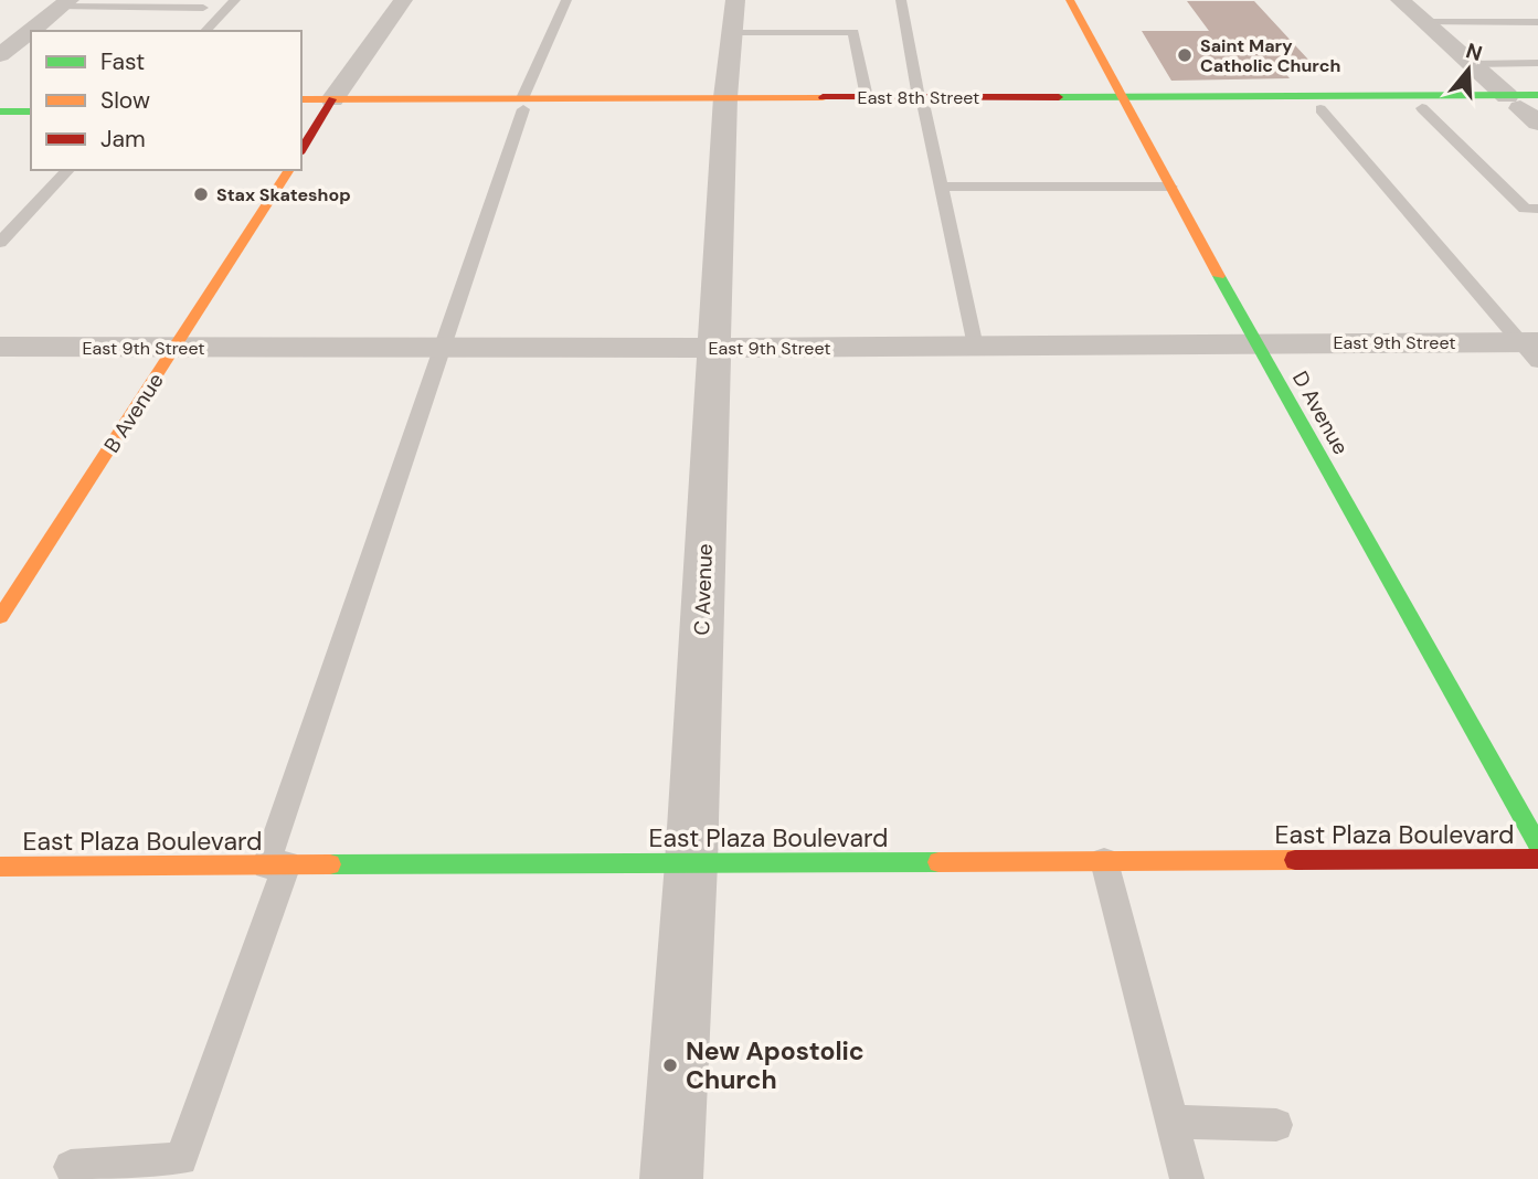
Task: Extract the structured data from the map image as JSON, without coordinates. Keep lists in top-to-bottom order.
{
  "streets": {
    "main road": [
      "East 8th Street",
      "B Avenue",
      "D Avenue",
      "East Plaza Boulevard"
    ],
    "street": ["East 9th Street", "C Avenue"]
  },
  "crossings": [
    ["East 8th Street", "D Avenue"],
    ["East 8th Street", "C Avenue"],
    ["East 9th Street", "B Avenue"],
    ["East 9th Street", "D Avenue"],
    ["East 9th Street", "C Avenue"],
    ["C Avenue", "East Plaza Boulevard"]
  ],
  "places": ["Saint Mary Catholic Church", "Stax Skateshop", "New Apostolic Church"],
  "legend": ["Fast", "Slow", "Jam"],
  "north": "top"
}
